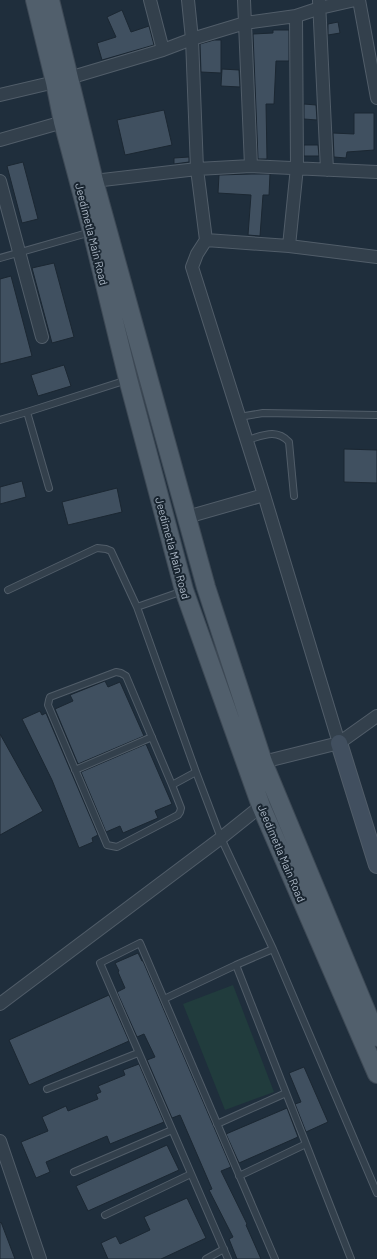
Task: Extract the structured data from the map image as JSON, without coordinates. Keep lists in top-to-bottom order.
{
  "streets": {
    "main road": ["Jeedimetla Main Road"]
  }
}
